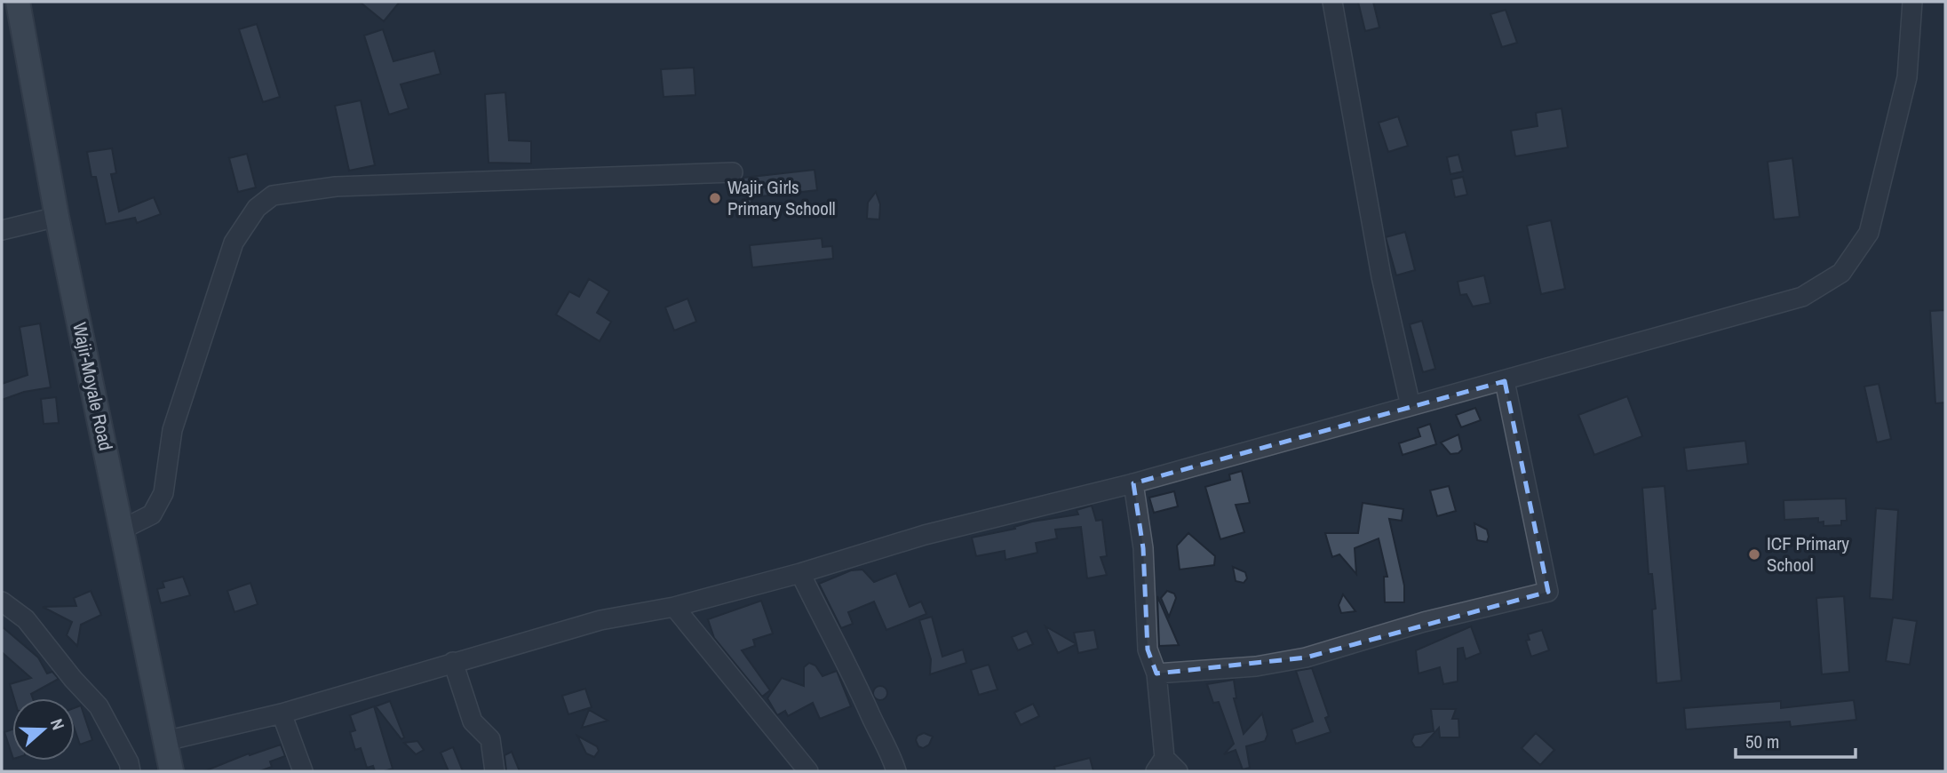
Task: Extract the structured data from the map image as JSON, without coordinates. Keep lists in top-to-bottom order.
{
  "streets": {
    "main road": ["Wajir-Moyale Road"]
  },
  "places": ["Wajir Girls Primary Schooll", "ICF Primary School"],
  "scale_bar": "50 m",
  "north": "right"
}
